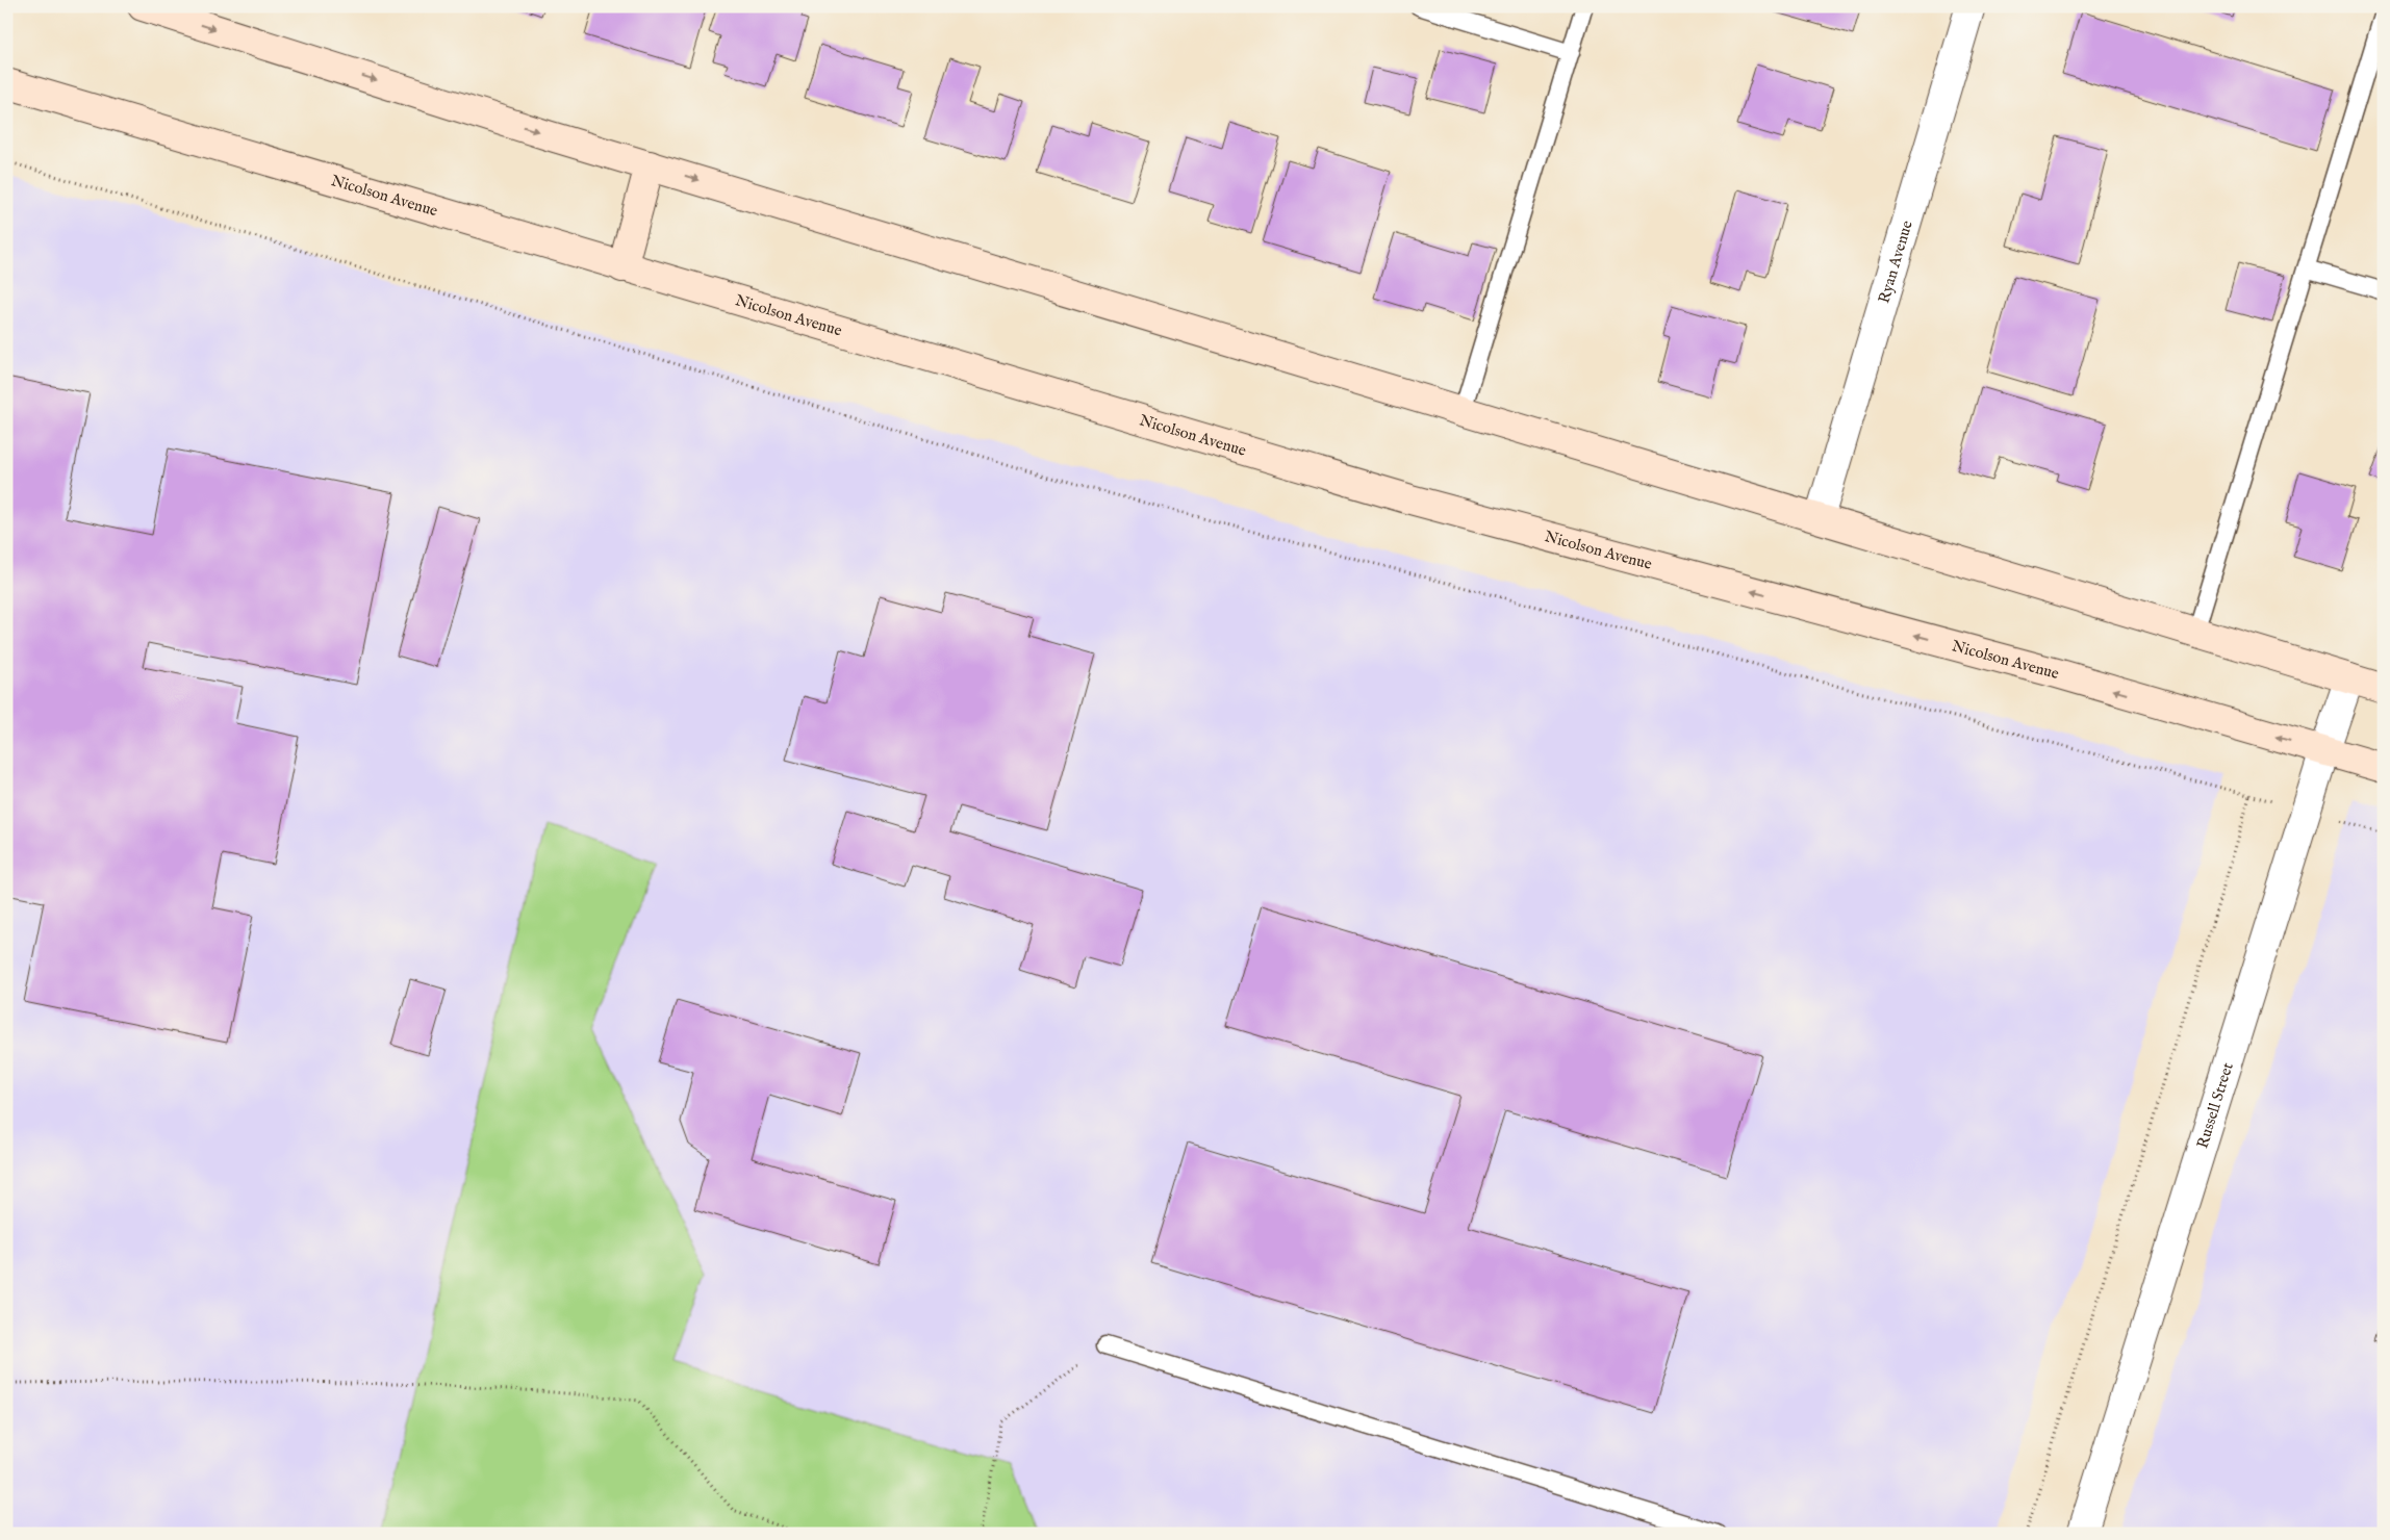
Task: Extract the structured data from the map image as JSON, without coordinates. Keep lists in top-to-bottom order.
{
  "streets": {
    "main road": ["Nicolson Avenue"],
    "street": ["Ryan Avenue", "Russell Street"]
  },
  "crossings": [
    ["Nicolson Avenue", "Russell Street"]
  ]
}
